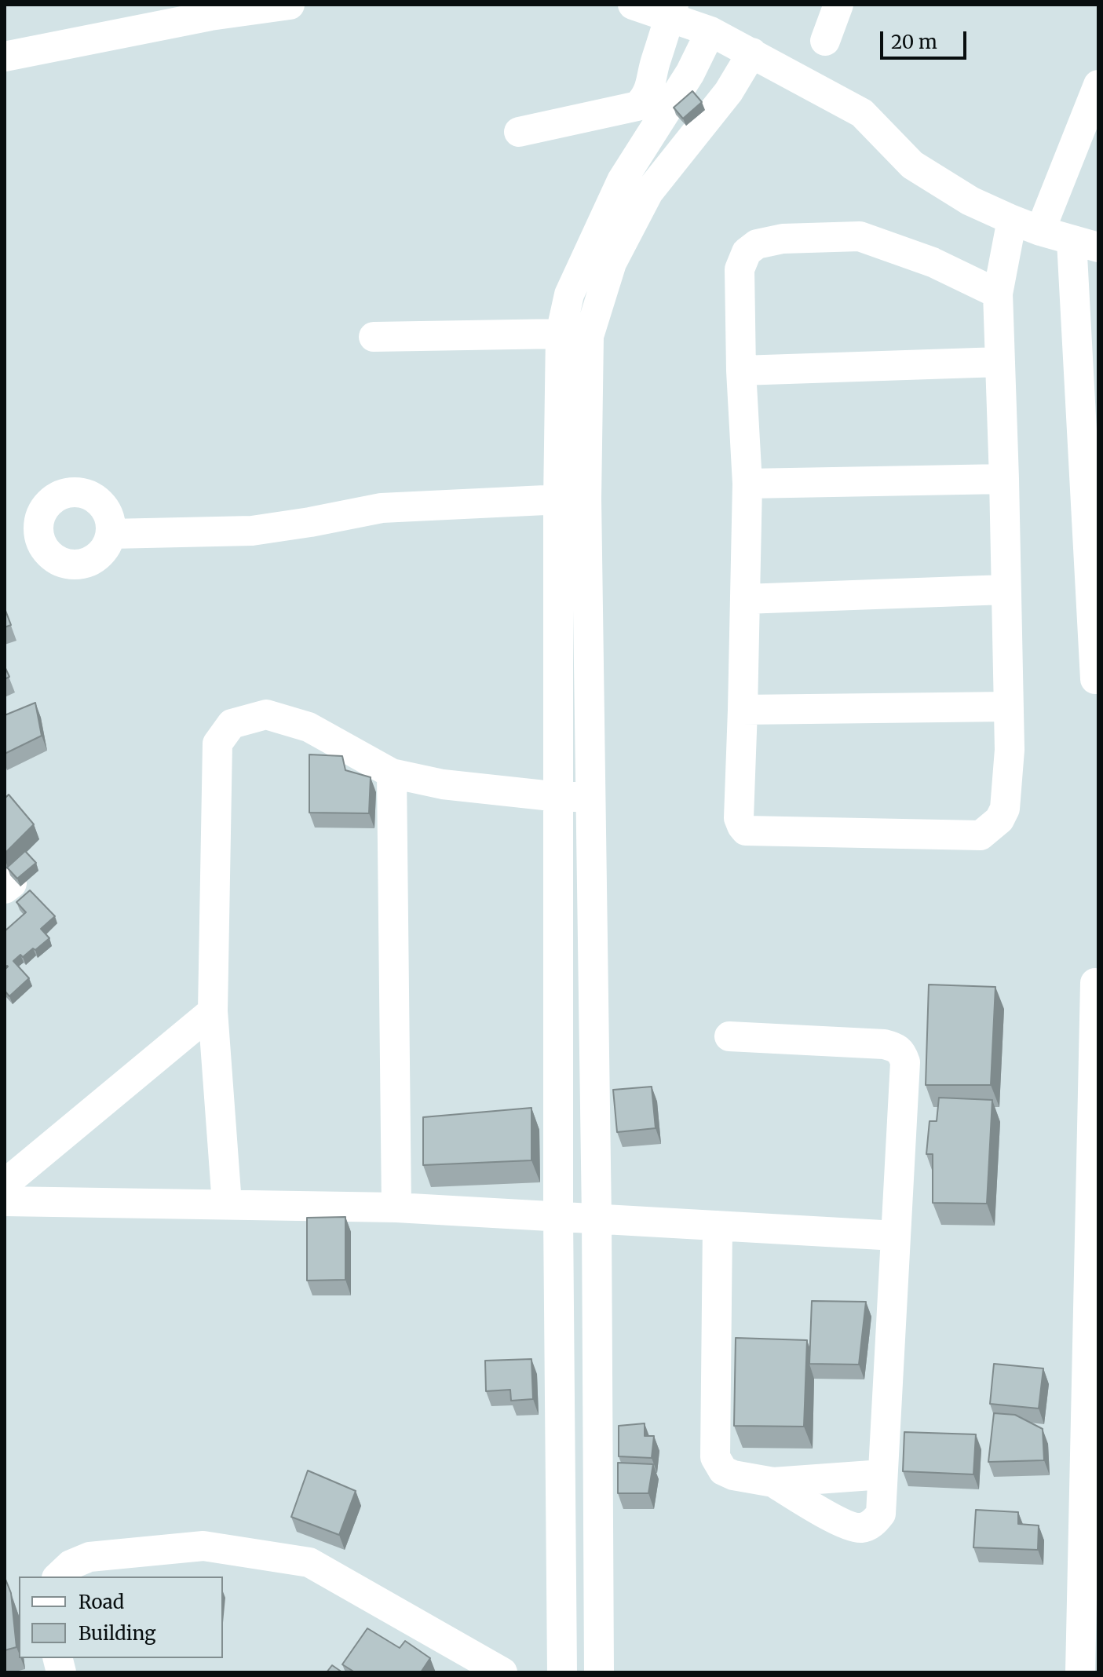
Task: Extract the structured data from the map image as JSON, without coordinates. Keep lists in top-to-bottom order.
{
  "legend": ["Road", "Building"],
  "scale_bar": "20 m"
}
